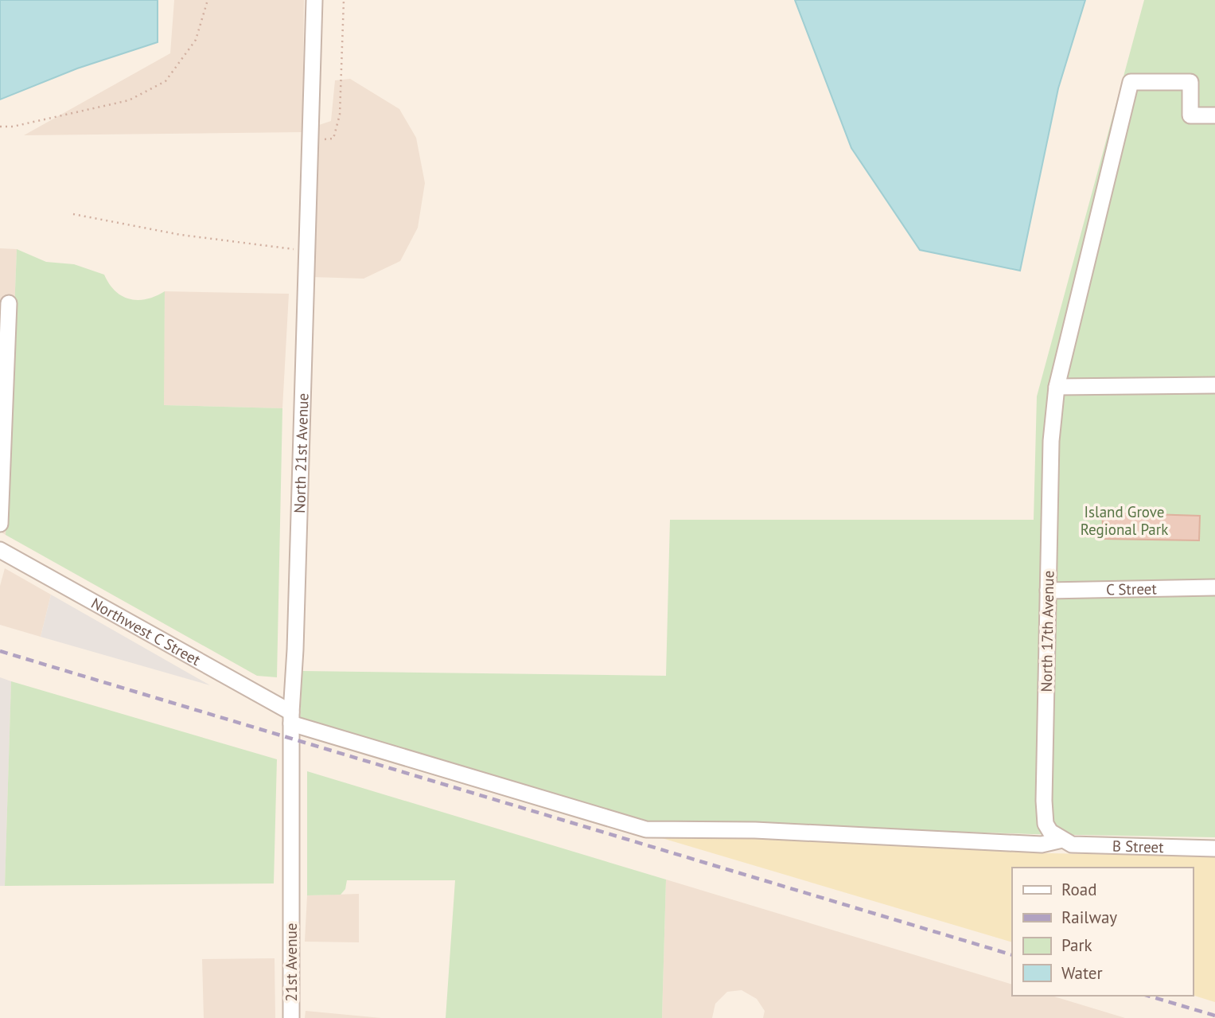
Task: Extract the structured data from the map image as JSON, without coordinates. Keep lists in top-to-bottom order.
{
  "streets": {
    "street": [
      "North 21st Avenue",
      "C Street",
      "Northwest C Street",
      "North 17th Avenue",
      "B Street",
      "21st Avenue"
    ]
  },
  "crossings": [
    ["North 21st Avenue", "Northwest C Street"],
    ["North 21st Avenue", "21st Avenue"],
    ["C Street", "North 17th Avenue"],
    ["Northwest C Street", "North 17th Avenue"],
    ["Northwest C Street", "B Street"],
    ["North 17th Avenue", "B Street"]
  ],
  "parks": ["Island Grove Regional Park"],
  "legend": [
    "Road",
    "Railway",
    "Park",
    "Water"
  ]
}
